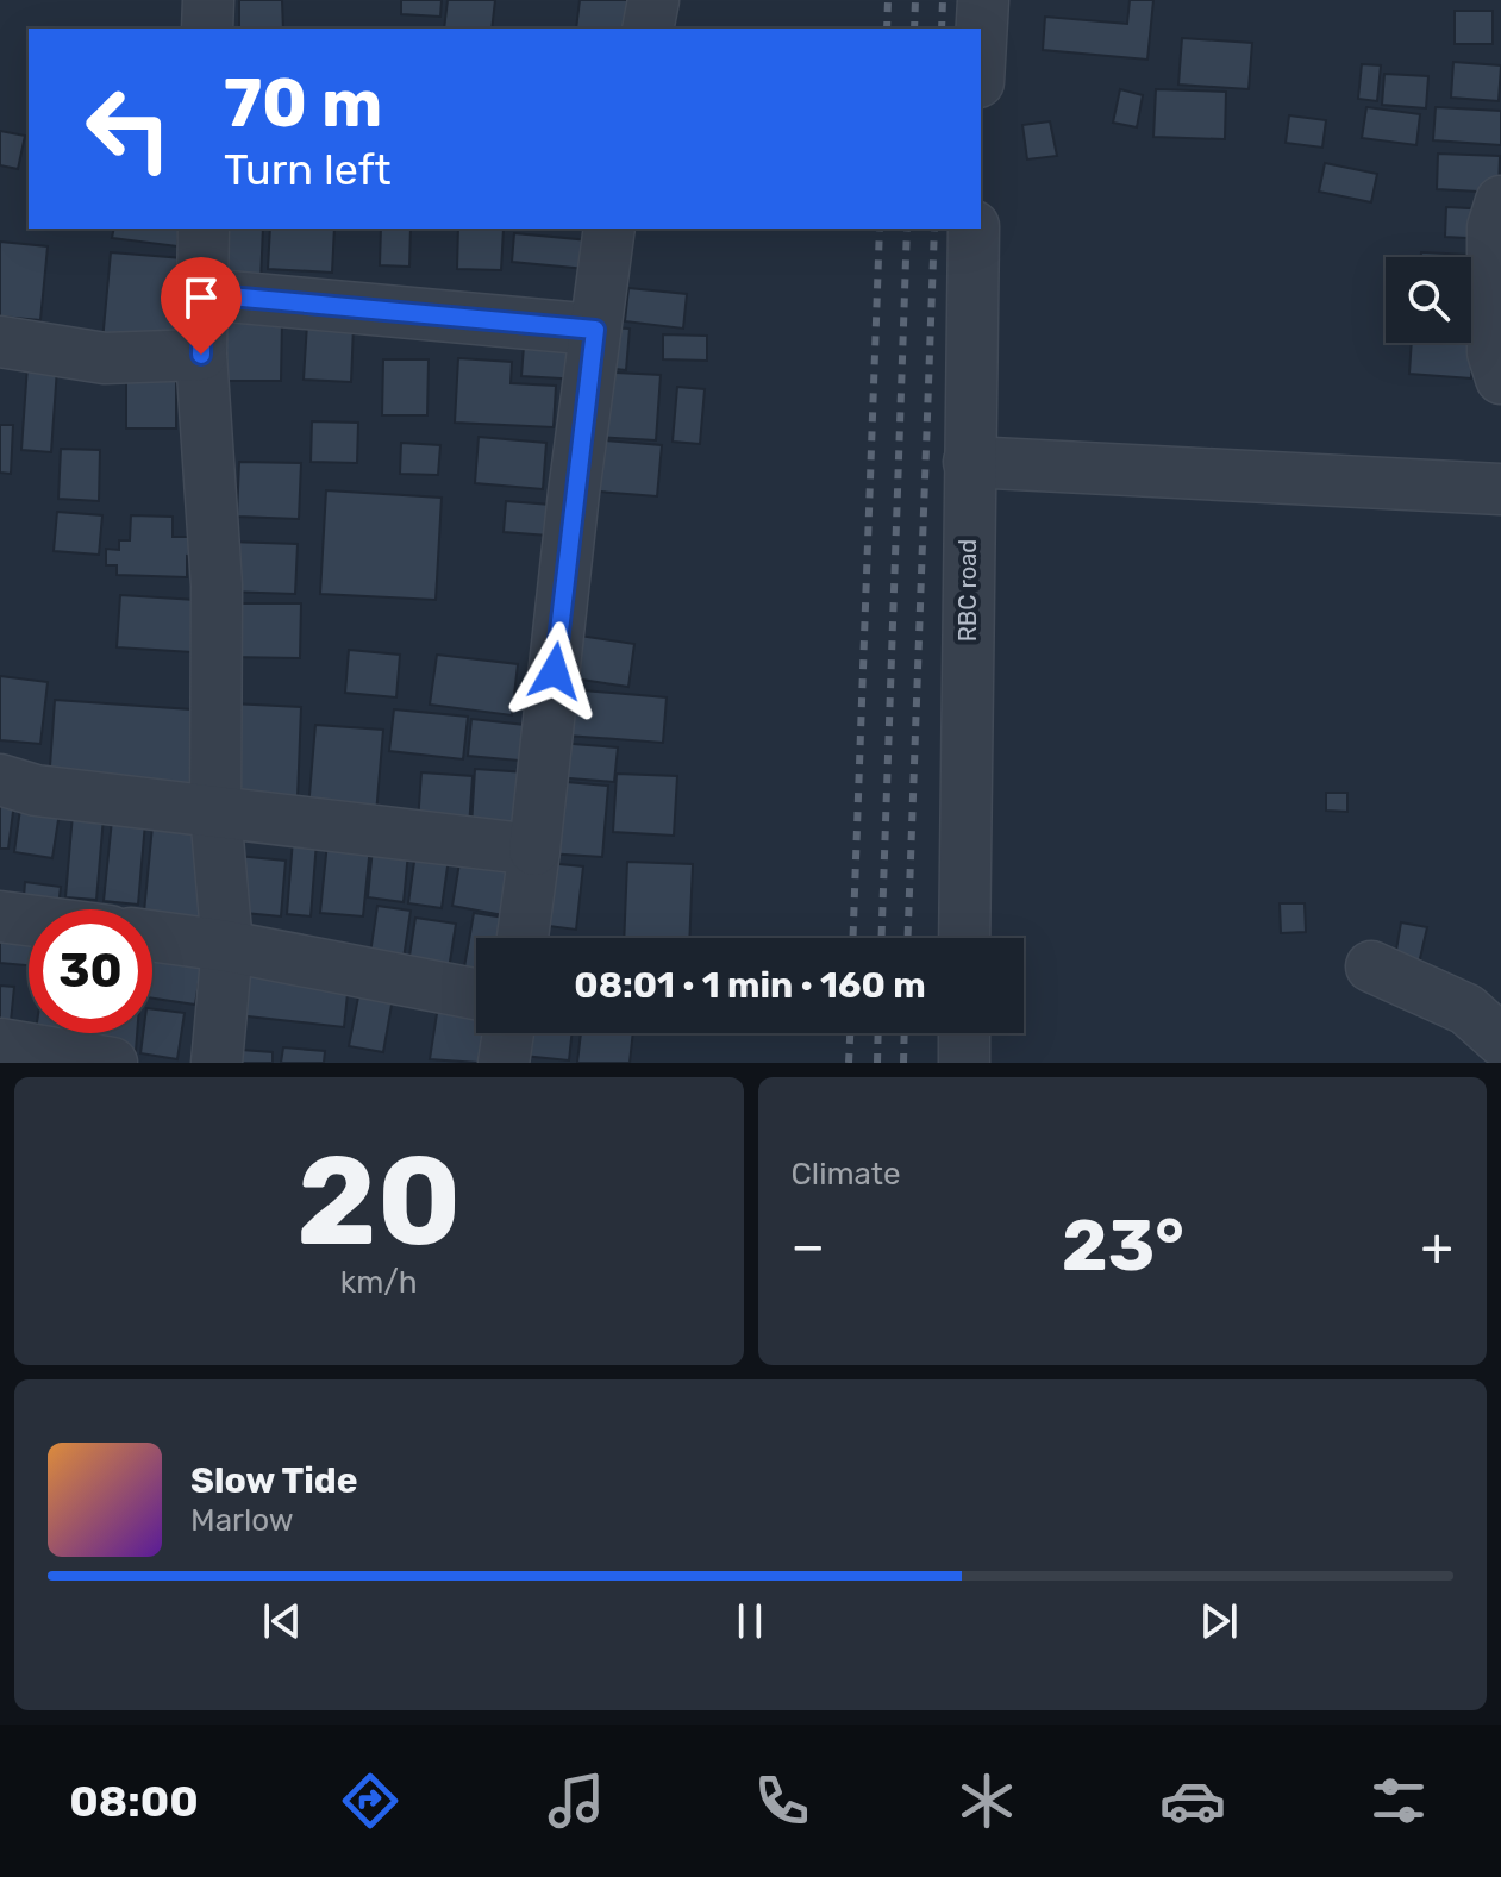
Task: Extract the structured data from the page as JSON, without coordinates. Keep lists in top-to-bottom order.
{
  "streets": {
    "street": ["RBC road"]
  },
  "page": {
    "turn": ["70 m", "Turn left"],
    "limit": "30",
    "trip": "08:01 · 1 min · 160 m",
    "tile": [
      ["20", "km/h"],
      "Climate"
    ],
    "heat": ["−", "23°", "+"],
    "song": ["Slow Tide", "Marlow"],
    "tabs": "08:00"
  }
}
